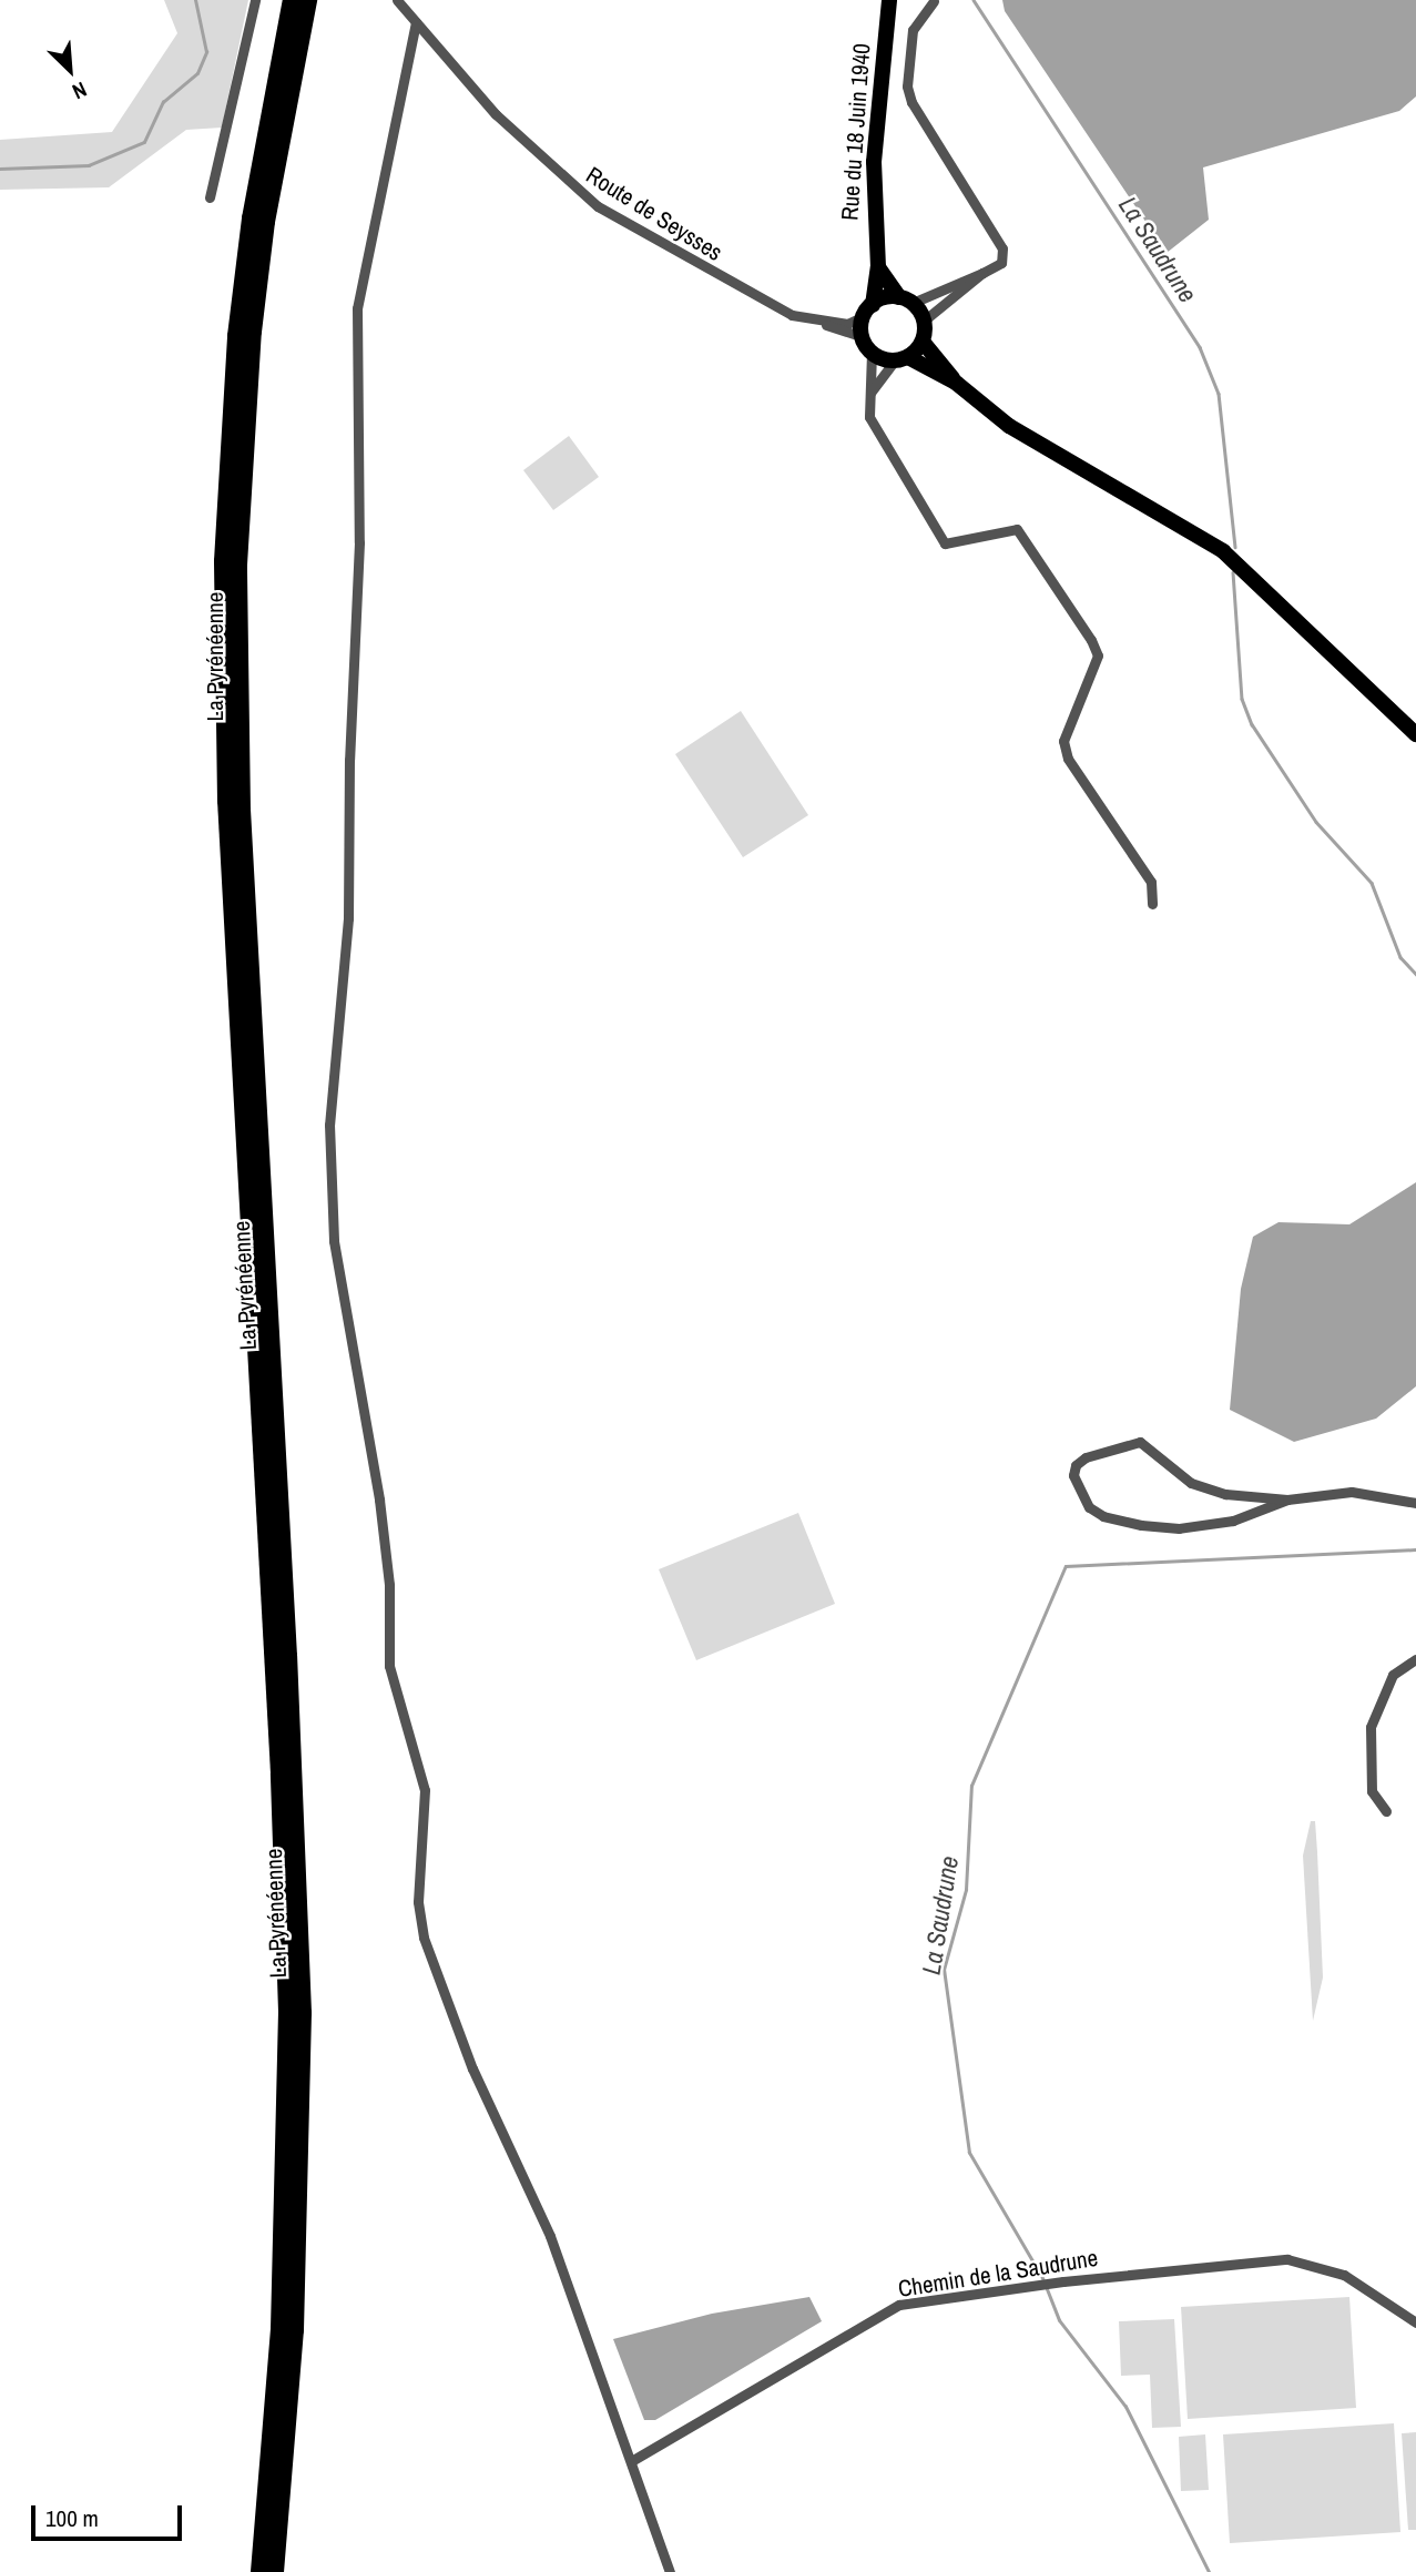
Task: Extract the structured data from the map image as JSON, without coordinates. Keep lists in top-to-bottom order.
{
  "streets": {
    "highway": ["La Pyrénéenne"],
    "main road": ["Rue du 18 Juin 1940"],
    "street": ["Route de Seysses", "Chemin de la Saudrune"]
  },
  "crossings": [
    ["Rue du 18 Juin 1940", "Route de Seysses"]
  ],
  "water": ["La Saudrune"],
  "scale_bar": "100 m",
  "north": "bottom right"
}
